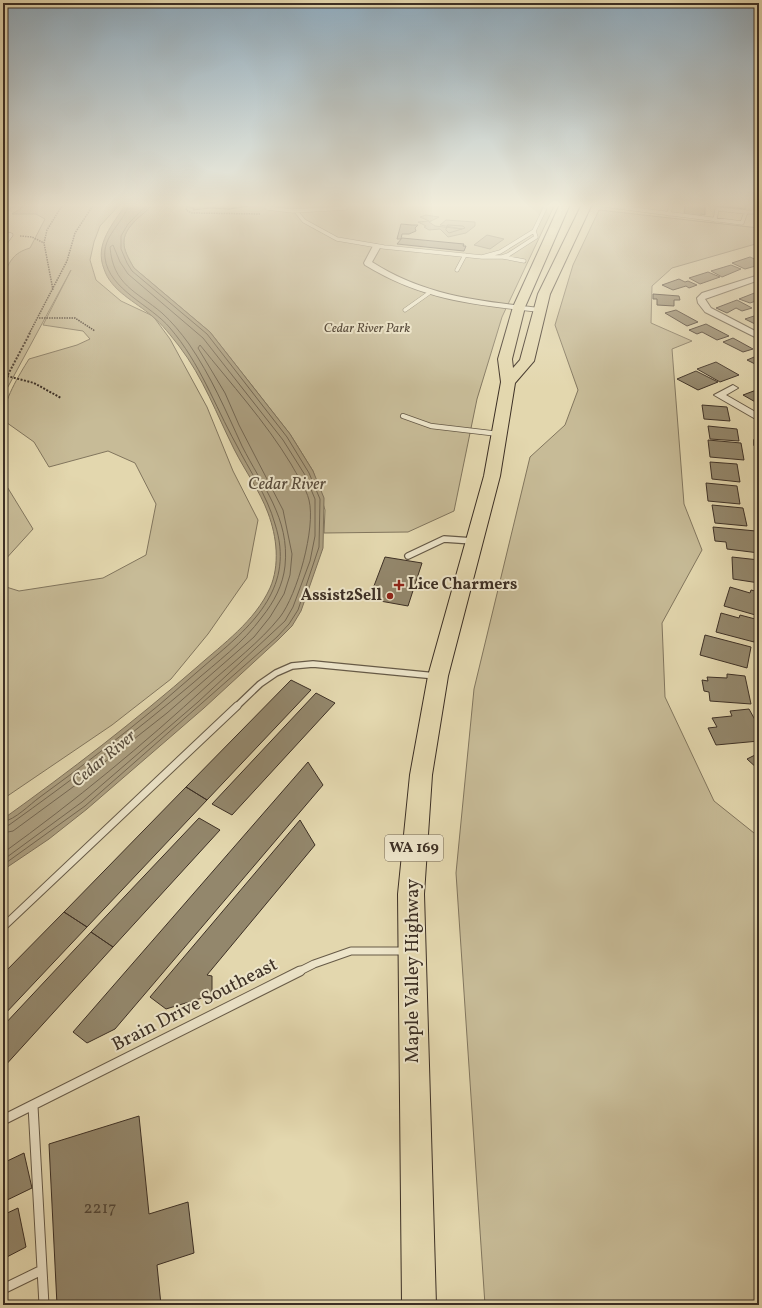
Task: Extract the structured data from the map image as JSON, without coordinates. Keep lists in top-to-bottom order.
{
  "streets": {
    "main road": ["WA 169", "Maple Valley Highway"],
    "lane": ["Brain Drive Southeast"]
  },
  "crossings": [
    ["Maple Valley Highway", "Brain Drive Southeast"]
  ],
  "water": ["Cedar River"],
  "parks": ["Cedar River Park"],
  "places": {
    "health": ["Lice Charmers"],
    "other": ["Assist2Sell"]
  },
  "house_numbers": ["2217"]
}
